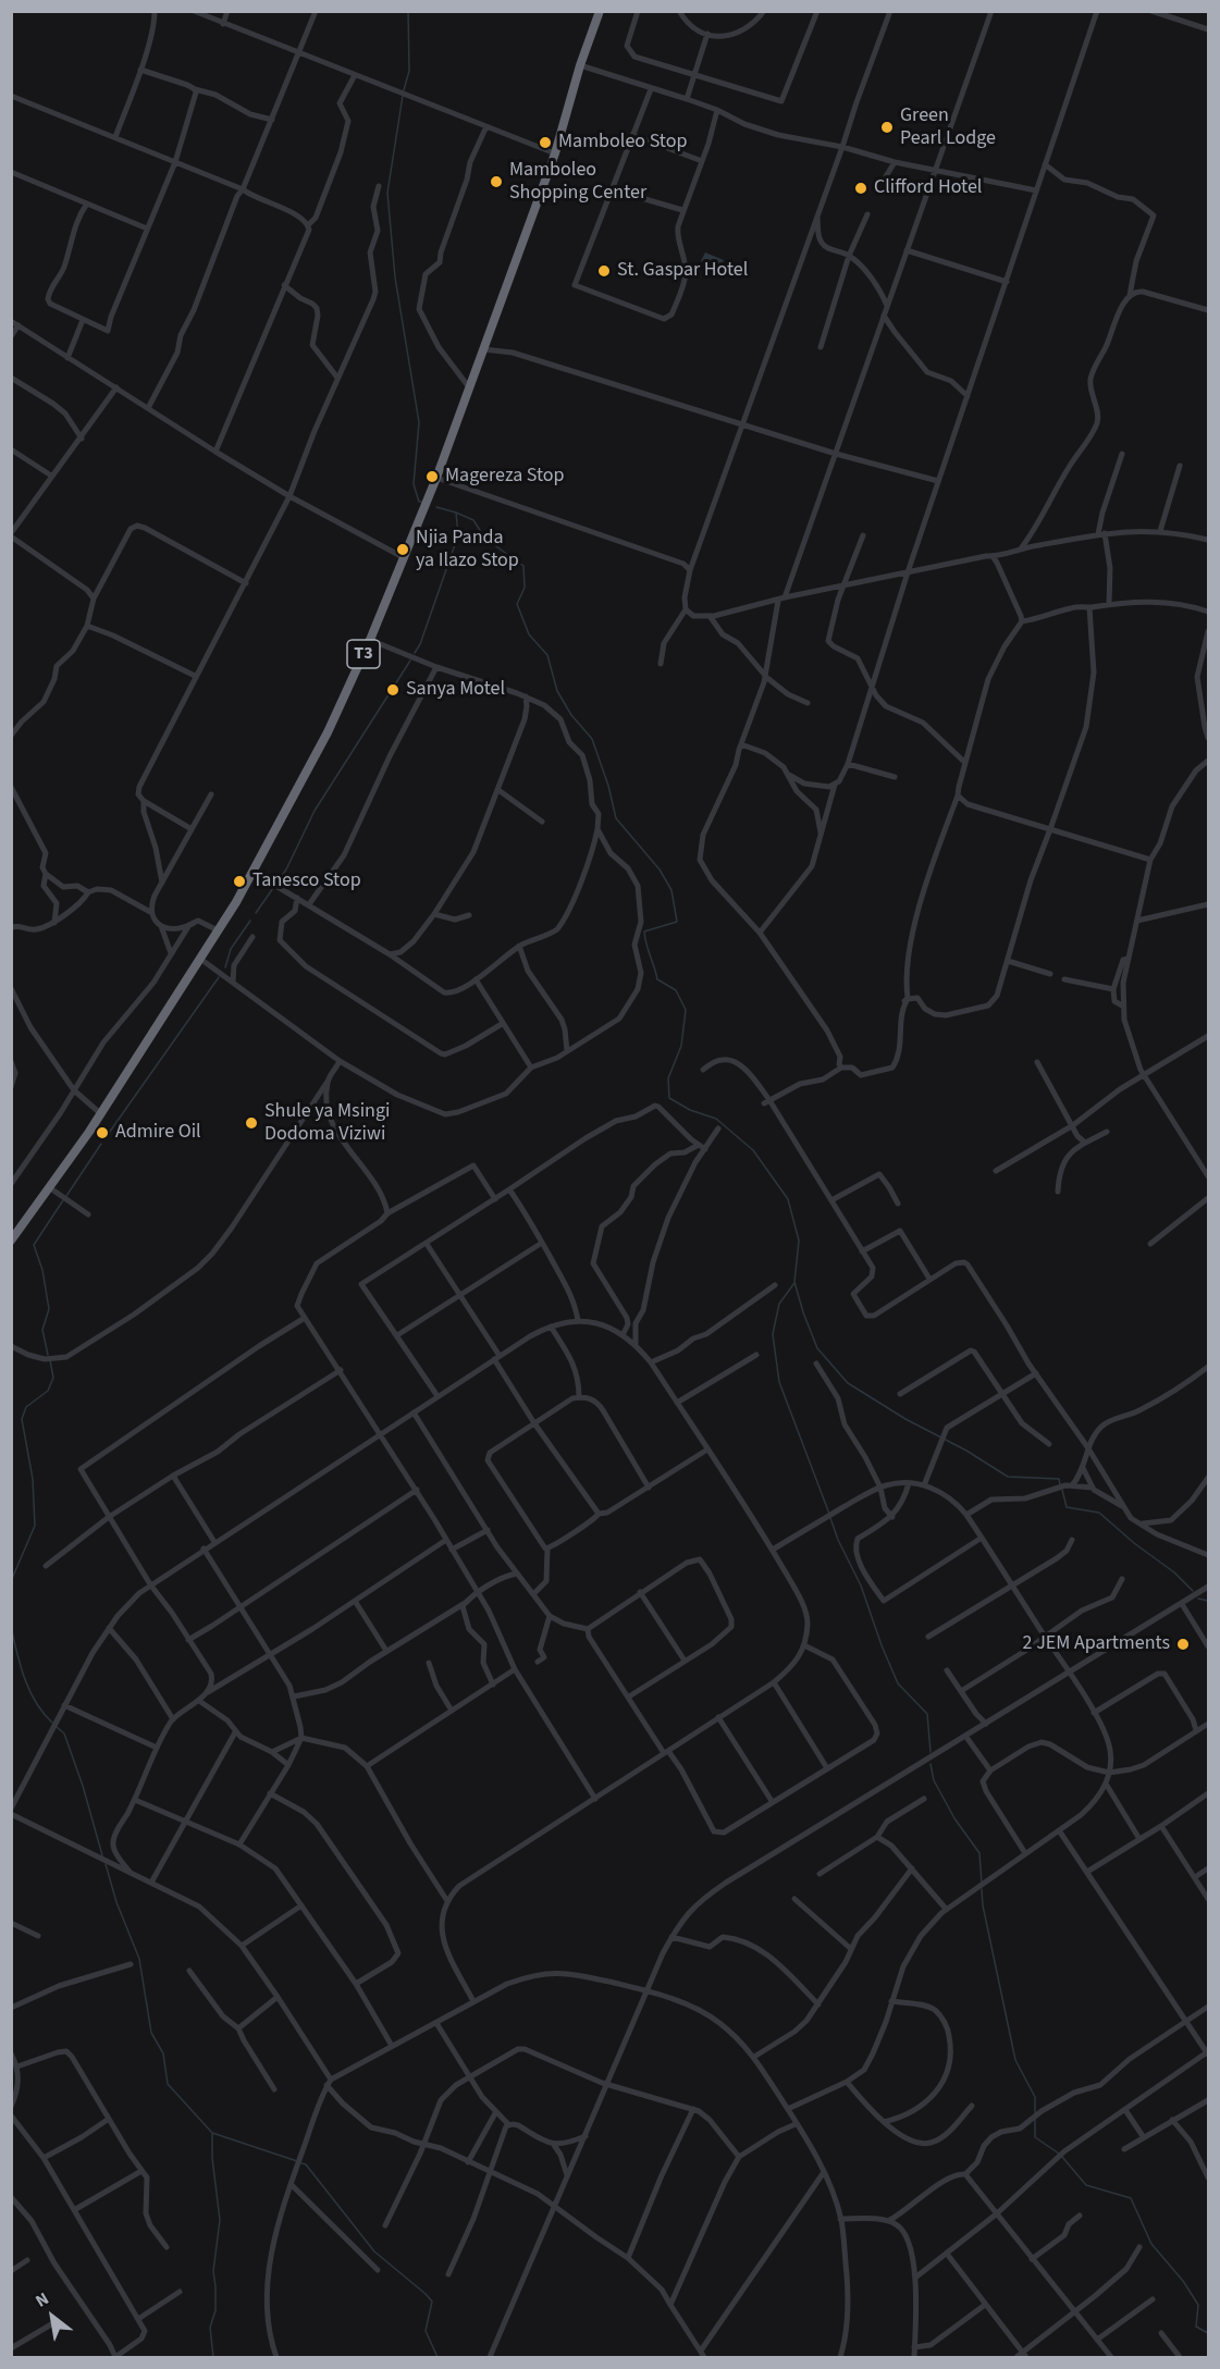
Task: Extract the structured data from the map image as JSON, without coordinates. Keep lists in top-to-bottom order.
{
  "streets": {
    "highway": ["T3"]
  },
  "places": [
    "Green Pearl Lodge",
    "Mamboleo Stop",
    "Mamboleo Shopping Center",
    "Clifford Hotel",
    "St. Gaspar Hotel",
    "Magereza Stop",
    "Njia Panda ya Ilazo Stop",
    "Sanya Motel",
    "Tanesco Stop",
    "Shule ya Msingi Dodoma Viziwi",
    "Admire Oil",
    "2 JEM Apartments"
  ],
  "north": "top left"
}
